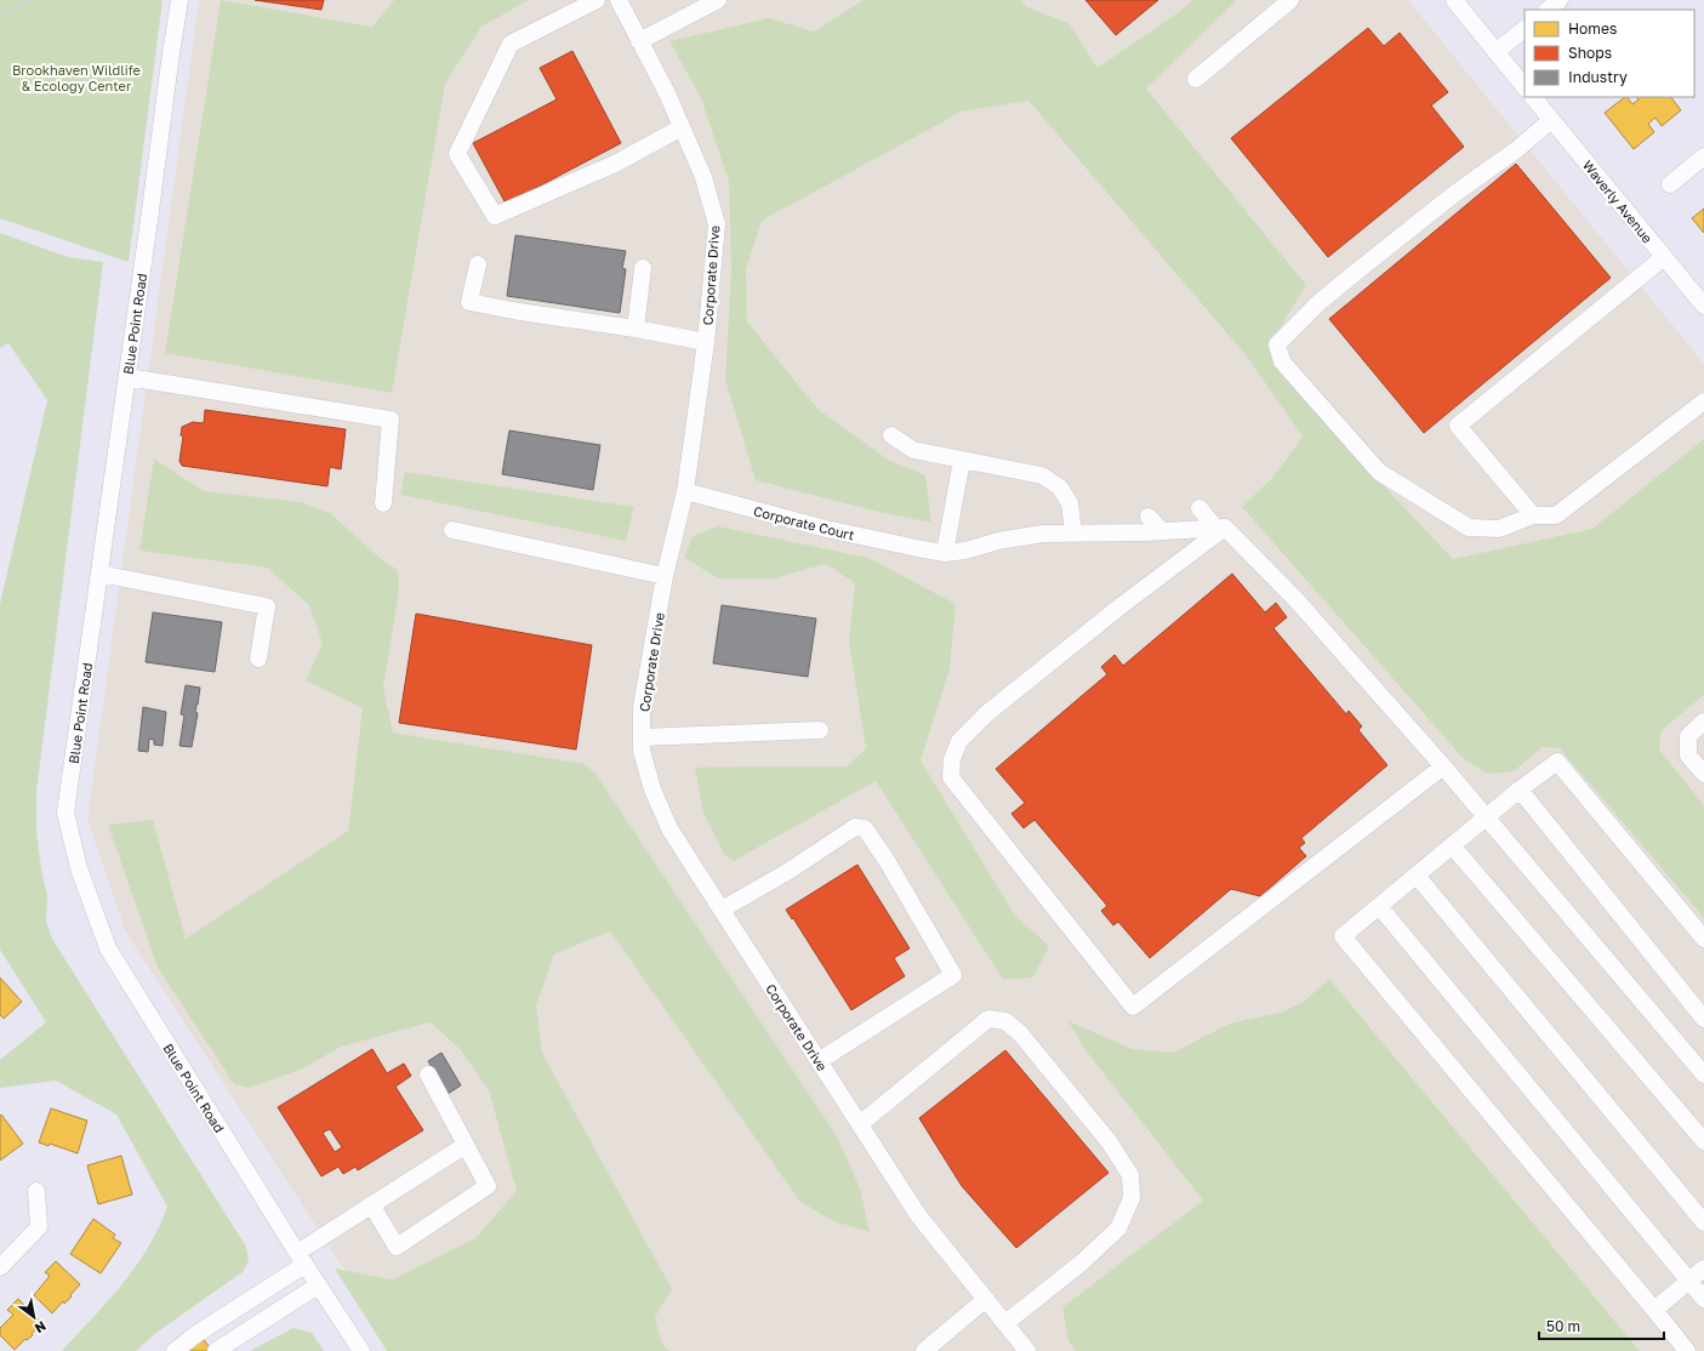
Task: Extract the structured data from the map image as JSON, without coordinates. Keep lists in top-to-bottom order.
{
  "streets": {
    "street": [
      "Waverly Avenue",
      "Corporate Drive",
      "Blue Point Road",
      "Corporate Court"
    ]
  },
  "crossings": [
    ["Corporate Drive", "Corporate Court"]
  ],
  "parks": ["Brookhaven Wildlife & Ecology Center"],
  "legend": ["Homes", "Shops", "Industry"],
  "scale_bar": "50 m",
  "north": "bottom right"
}
